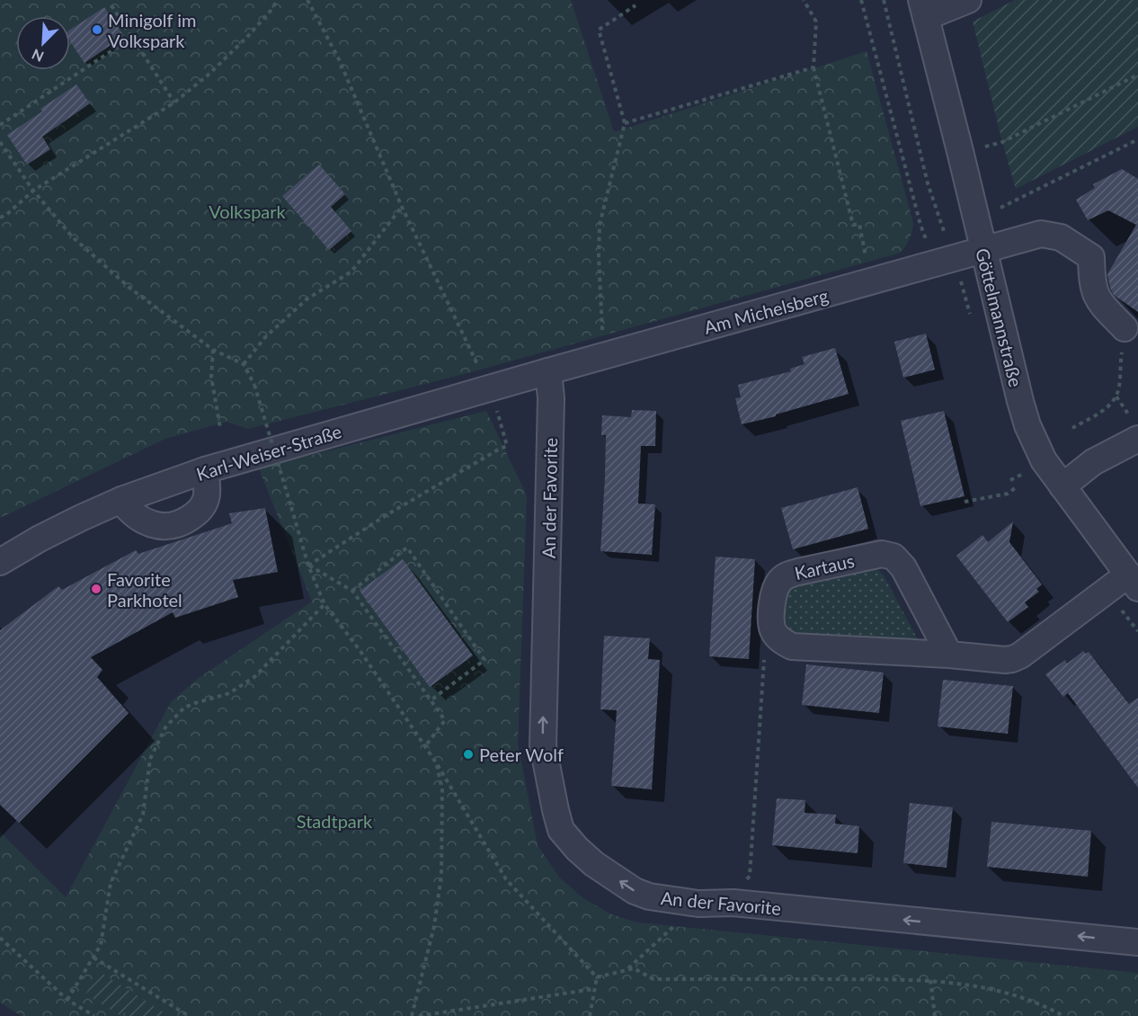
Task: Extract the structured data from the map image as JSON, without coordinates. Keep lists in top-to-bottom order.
{
  "streets": {
    "street": [
      "Am Michelsberg",
      "Göttelmannstraße",
      "Karl-Weiser-Straße",
      "An der Favorite",
      "Kartaus"
    ]
  },
  "crossings": [
    ["Am Michelsberg", "Göttelmannstraße"],
    ["Am Michelsberg", "Karl-Weiser-Straße"],
    ["Am Michelsberg", "An der Favorite"],
    ["Karl-Weiser-Straße", "An der Favorite"]
  ],
  "parks": ["Volkspark", "Stadtpark"],
  "places": ["Minigolf im Volkspark", "Favorite Parkhotel", "Peter Wolf"],
  "north": "bottom left"
}
